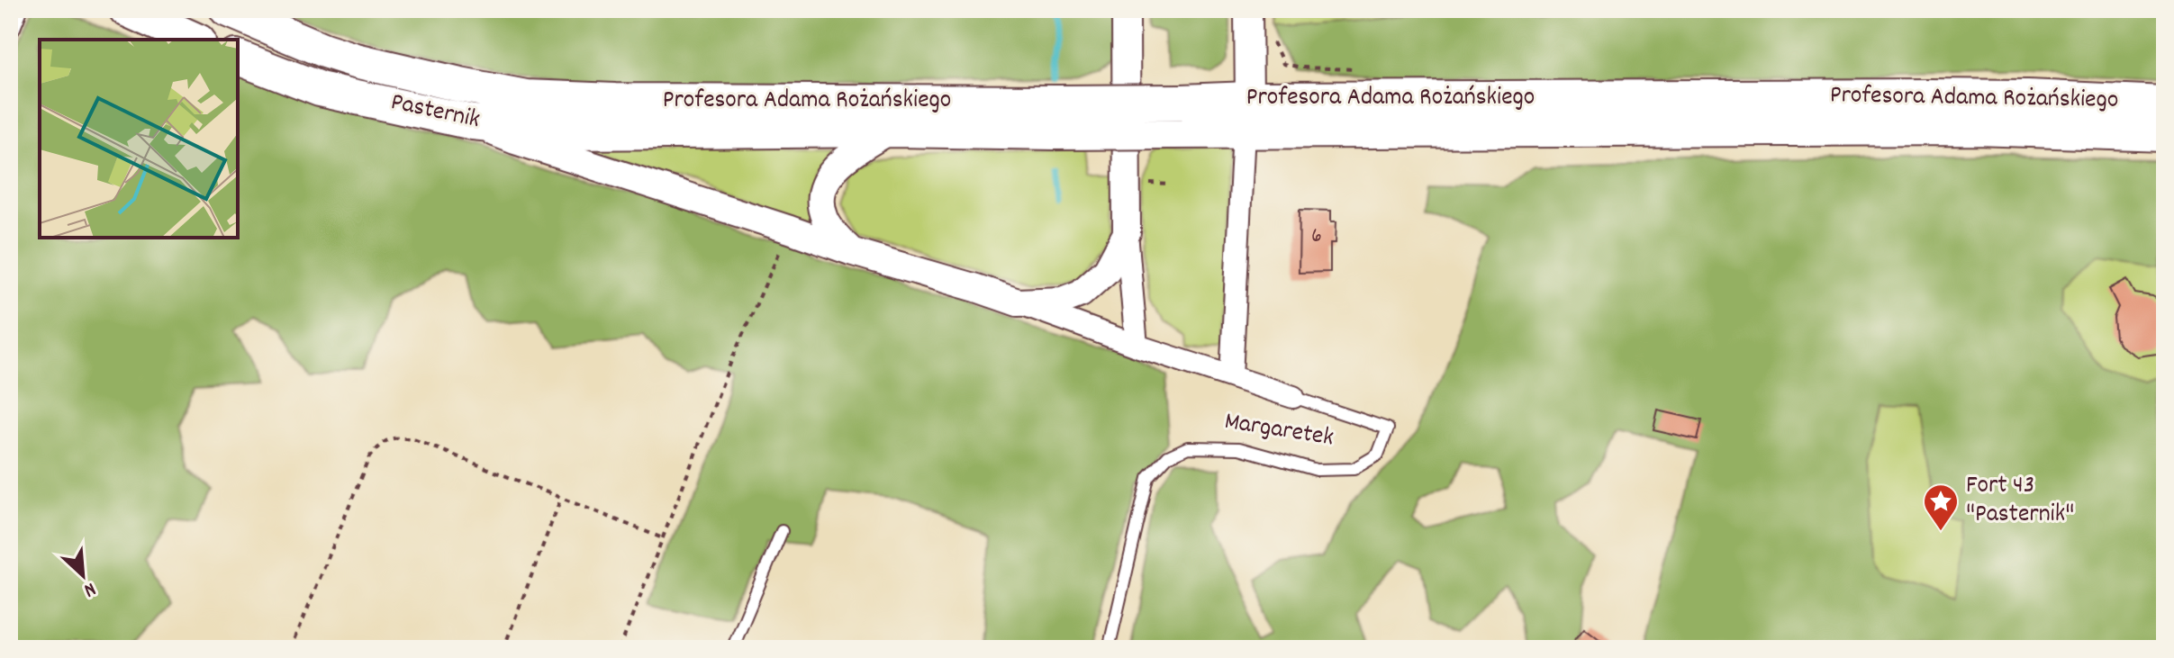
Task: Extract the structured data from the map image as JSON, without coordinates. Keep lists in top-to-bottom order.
{
  "streets": {
    "main road": ["Profesora Adama Rożańskiego", "Pasternik"],
    "street": ["Margaretek"]
  },
  "crossings": [
    ["Profesora Adama Rożańskiego", "Pasternik"]
  ],
  "places": {
    "place": ["Fort 43 \"Pasternik\""]
  },
  "house_numbers": ["6"],
  "north": "bottom right"
}
